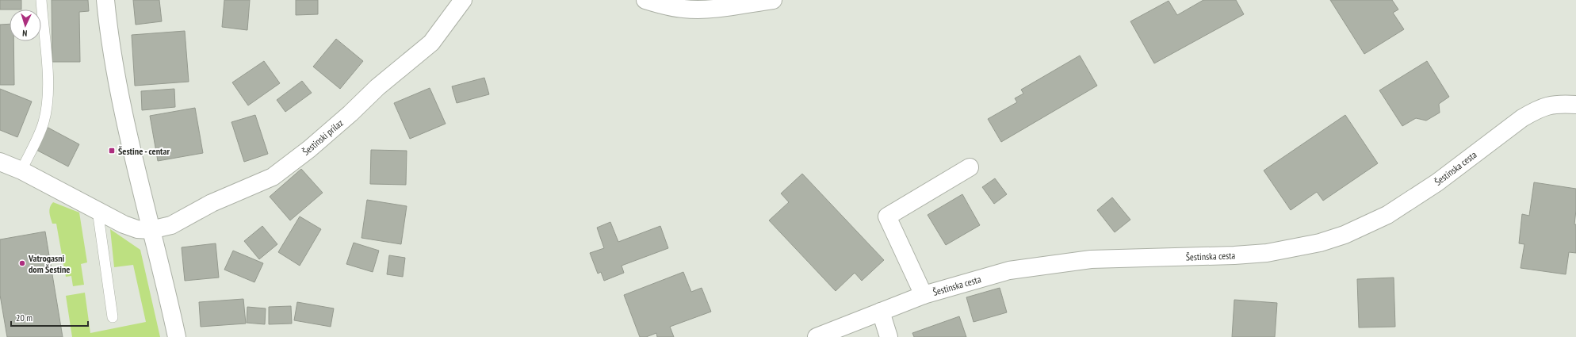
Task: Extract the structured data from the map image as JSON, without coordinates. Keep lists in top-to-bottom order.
{
  "streets": {
    "street": ["Šestinski prilaz", "Šestinska cesta"]
  },
  "places": {
    "transit": ["Šestine - centar"],
    "other": ["Vatrogasni dom Šestine"]
  },
  "scale_bar": "20 m",
  "north": "bottom"
}
